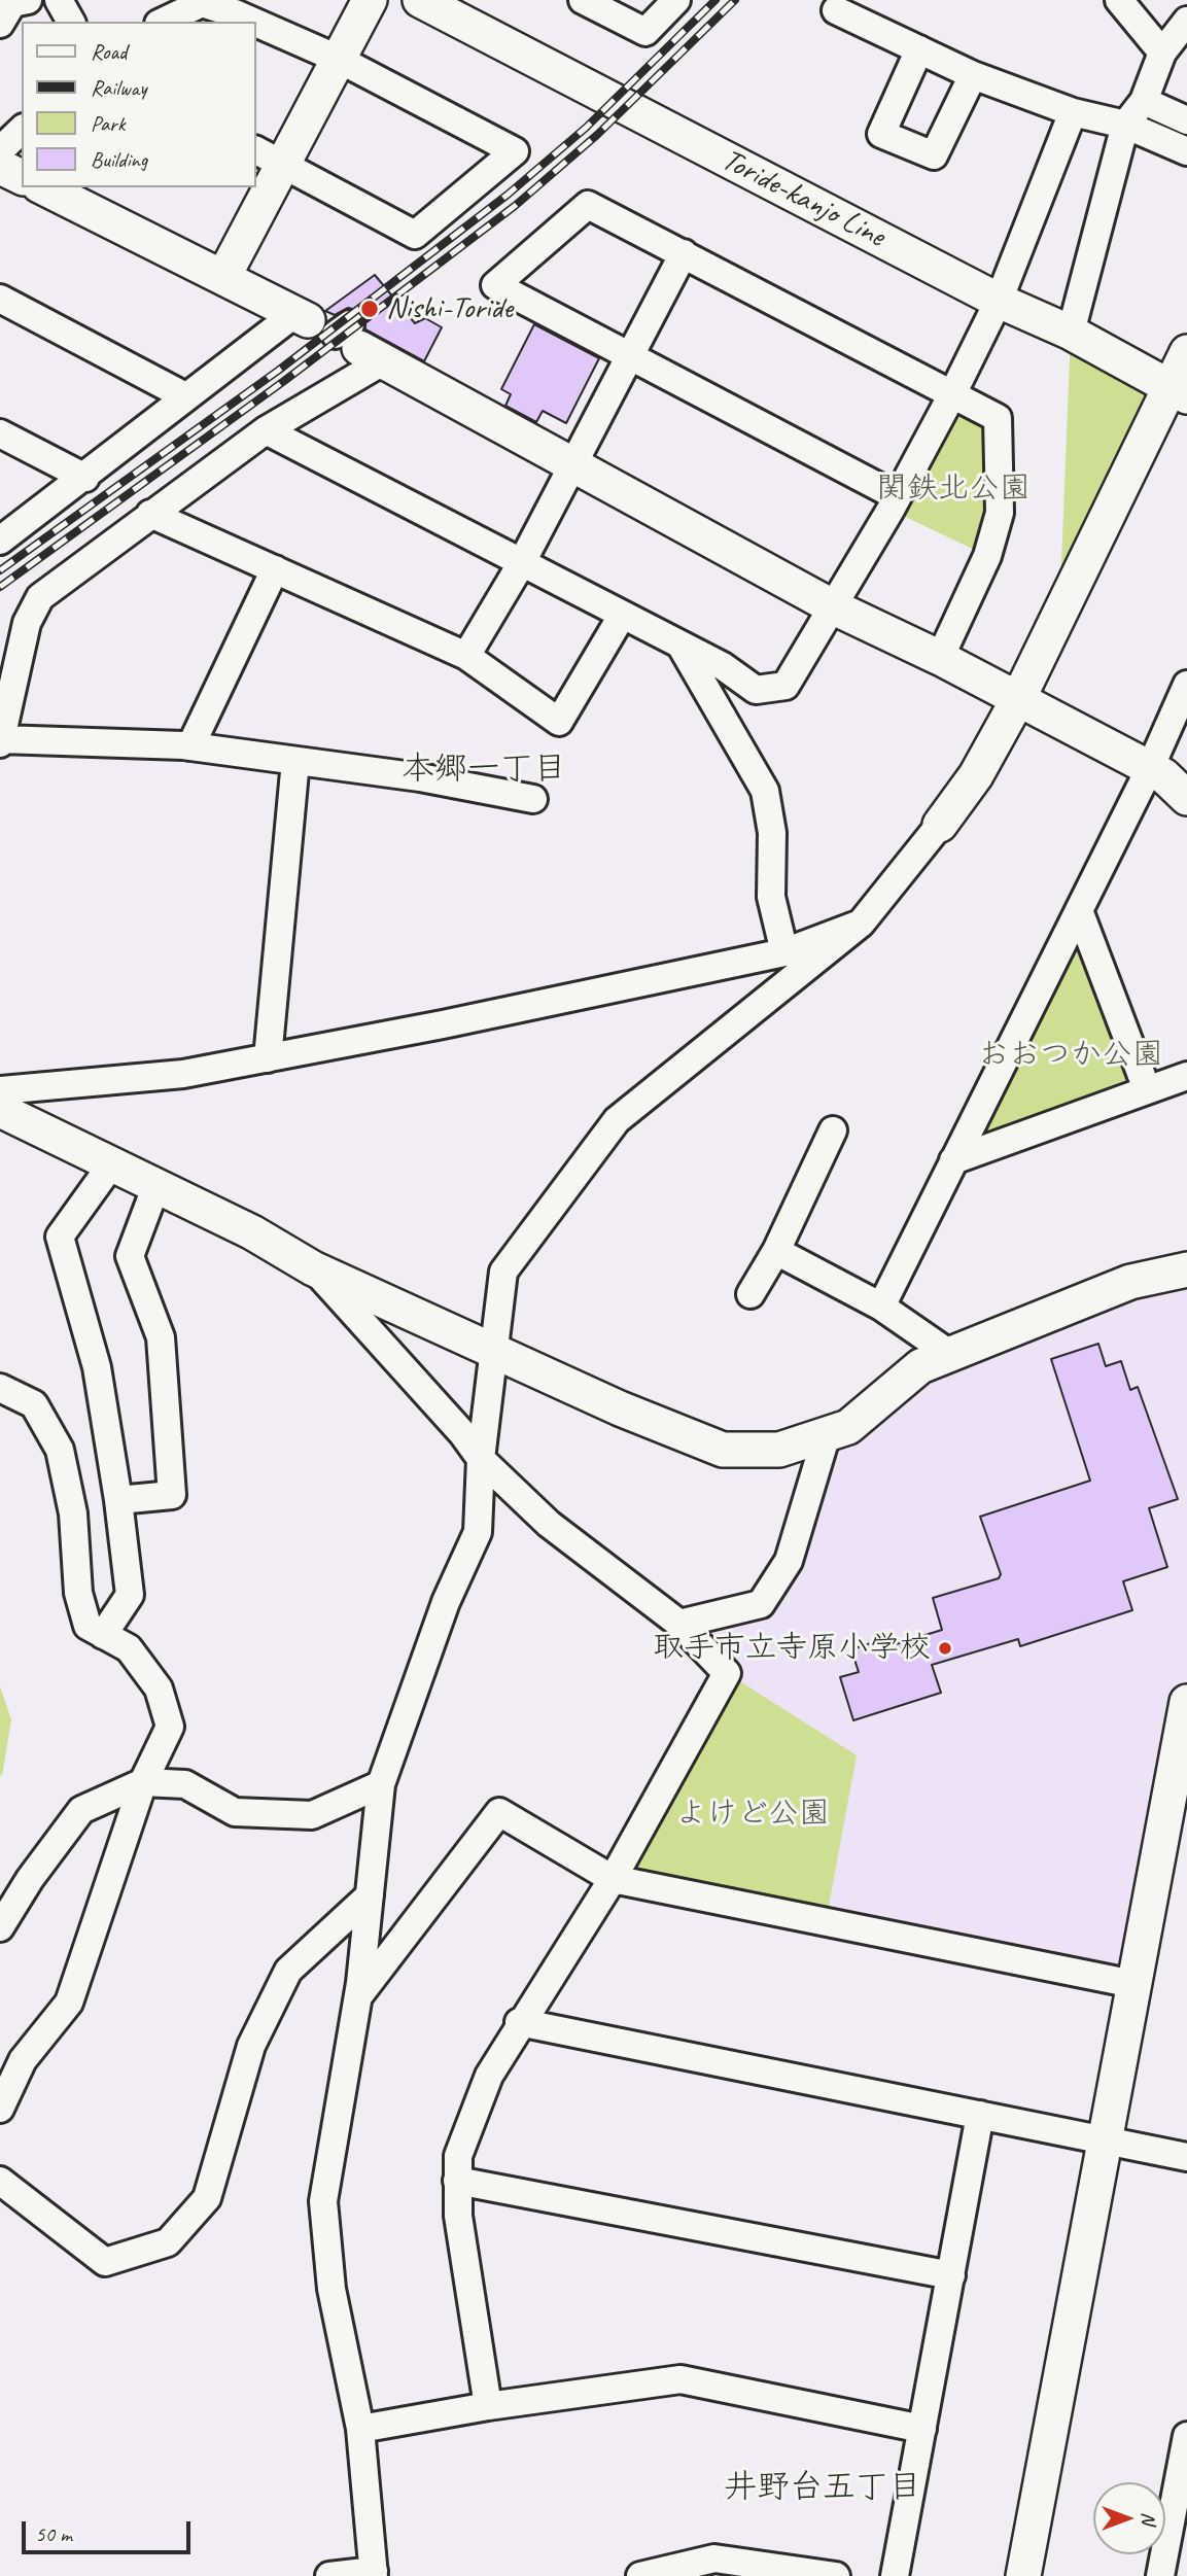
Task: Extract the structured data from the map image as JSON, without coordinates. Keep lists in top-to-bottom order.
{
  "streets": {
    "street": ["Toride-kanjo Line"]
  },
  "districts": ["本郷一丁目", "井野台五丁目"],
  "parks": ["関鉄北公園", "おおつか公園", "よけど公園"],
  "places": ["Nishi-Toride", "取手市立寺原小学校"],
  "legend": [
    "Road",
    "Railway",
    "Park",
    "Building"
  ],
  "scale_bar": "50 m",
  "north": "right"
}
